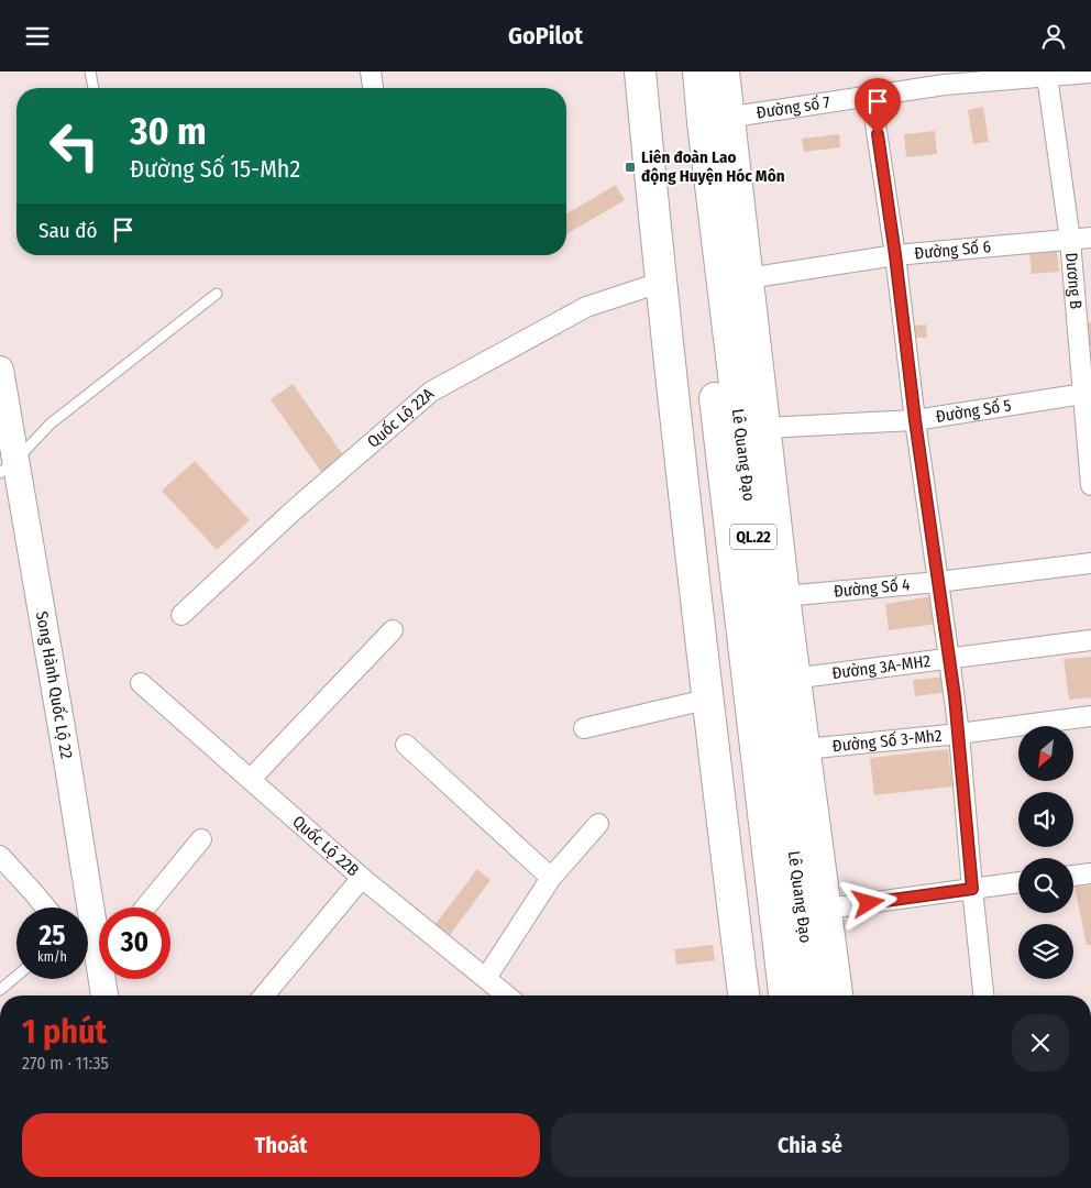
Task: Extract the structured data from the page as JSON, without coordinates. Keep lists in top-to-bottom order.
{
  "streets": {
    "highway": ["Lê Quang Đạo", "QL.22"],
    "street": [
      "Đường số 7",
      "Đường Số 6",
      "Dương B",
      "Đường Số 5",
      "Quốc Lộ 22A",
      "Đường Số 4",
      "Đường 3A-MH2",
      "Song Hành Quốc Lộ 22",
      "Đường Số 3-Mh2",
      "Quốc Lộ 22B"
    ]
  },
  "crossings": [
    ["Đường số 7", "Dương B"],
    ["Đường số 7", "Lê Quang Đạo"],
    ["Đường Số 6", "Dương B"],
    ["Đường Số 6", "Lê Quang Đạo"],
    ["Dương B", "Đường Số 5"],
    ["Đường Số 5", "Lê Quang Đạo"],
    ["Lê Quang Đạo", "Đường Số 4"],
    ["Lê Quang Đạo", "Đường 3A-MH2"],
    ["Lê Quang Đạo", "Đường Số 3-Mh2"]
  ],
  "places": {
    "transit": ["Liên đoàn Lao động Huyện Hóc Môn"]
  },
  "north": "bottom left",
  "page": {
    "header": "GoPilot",
    "turn": ["30 m", "Đường Số 15-Mh2"],
    "then": "Sau đó",
    "speed": "25 km/h",
    "limit": "30",
    "heading": ["1 phút", "270 m · 11:35"],
    "buttons": ["Thoát", "Chia sẻ"]
  }
}
